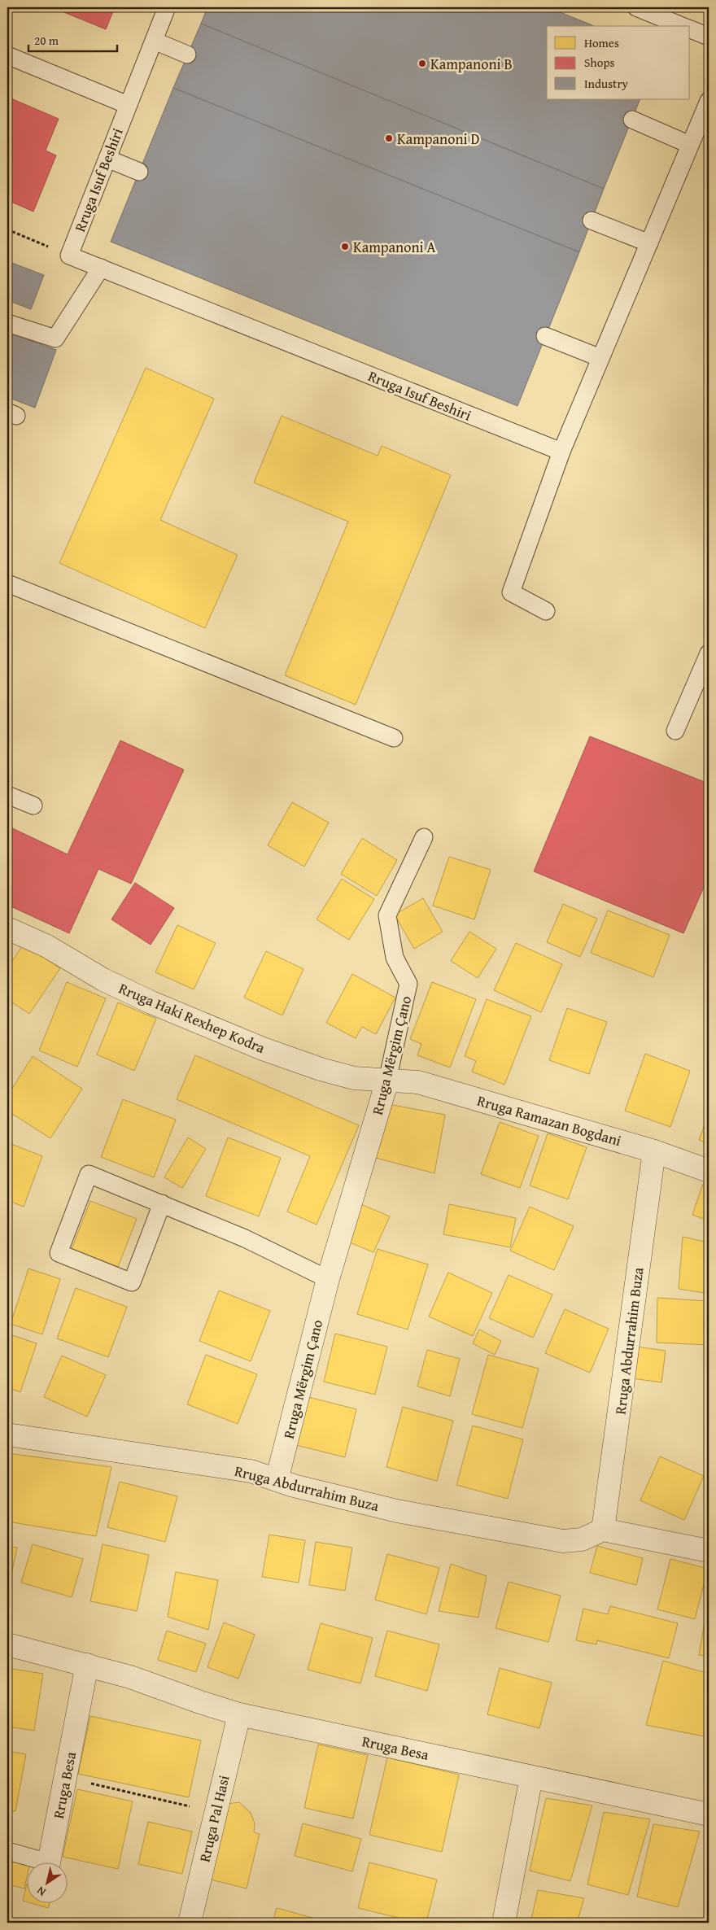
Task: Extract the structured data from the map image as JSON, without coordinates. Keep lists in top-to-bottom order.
{
  "streets": {
    "street": [
      "Rruga Haki Rexhep Kodra",
      "Rruga Mërgim Çano",
      "Rruga Ramazan Bogdani",
      "Rruga Abdurrahim Buza",
      "Rruga Besa",
      "Rruga Pal Hasi"
    ],
    "lane": ["Rruga Isuf Beshiri"]
  },
  "crossings": [
    ["Rruga Haki Rexhep Kodra", "Rruga Mërgim Çano"],
    ["Rruga Haki Rexhep Kodra", "Rruga Ramazan Bogdani"],
    ["Rruga Mërgim Çano", "Rruga Ramazan Bogdani"],
    ["Rruga Mërgim Çano", "Rruga Abdurrahim Buza"],
    ["Rruga Ramazan Bogdani", "Rruga Abdurrahim Buza"],
    ["Rruga Besa", "Rruga Pal Hasi"]
  ],
  "places": ["Kampanoni B", "Kampanoni D", "Kampanoni A"],
  "legend": ["Homes", "Shops", "Industry"],
  "scale_bar": "20 m",
  "north": "bottom left"
}
